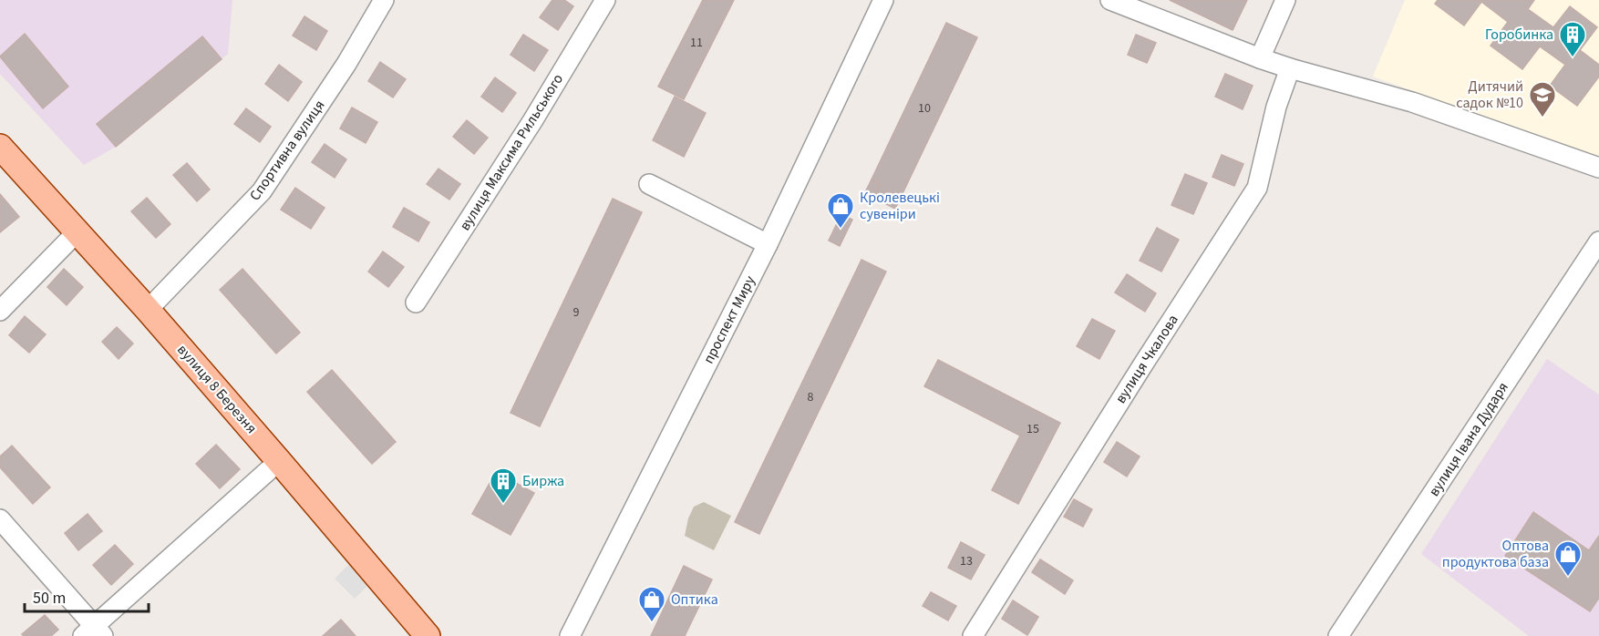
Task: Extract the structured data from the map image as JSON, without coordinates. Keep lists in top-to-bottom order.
{
  "streets": {
    "main road": ["вулиця 8 Березня"],
    "street": [
      "Спортивна вулиця",
      "вулиця Максима Рильського",
      "проспект Миру",
      "вулиця Чкалова",
      "вулиця Івана Дударя"
    ]
  },
  "crossings": [
    ["Спортивна вулиця", "вулиця 8 Березня"]
  ],
  "places": {
    "building": ["Горобинка", "Биржа"],
    "school or university": ["Дитячий садок №10"],
    "shop": ["Кролевецькі сувеніри", "Оптова продуктова база", "Оптика"]
  },
  "house_numbers": [
    "11",
    "10",
    "9",
    "8",
    "15",
    "13"
  ],
  "scale_bar": "50 m"
}
